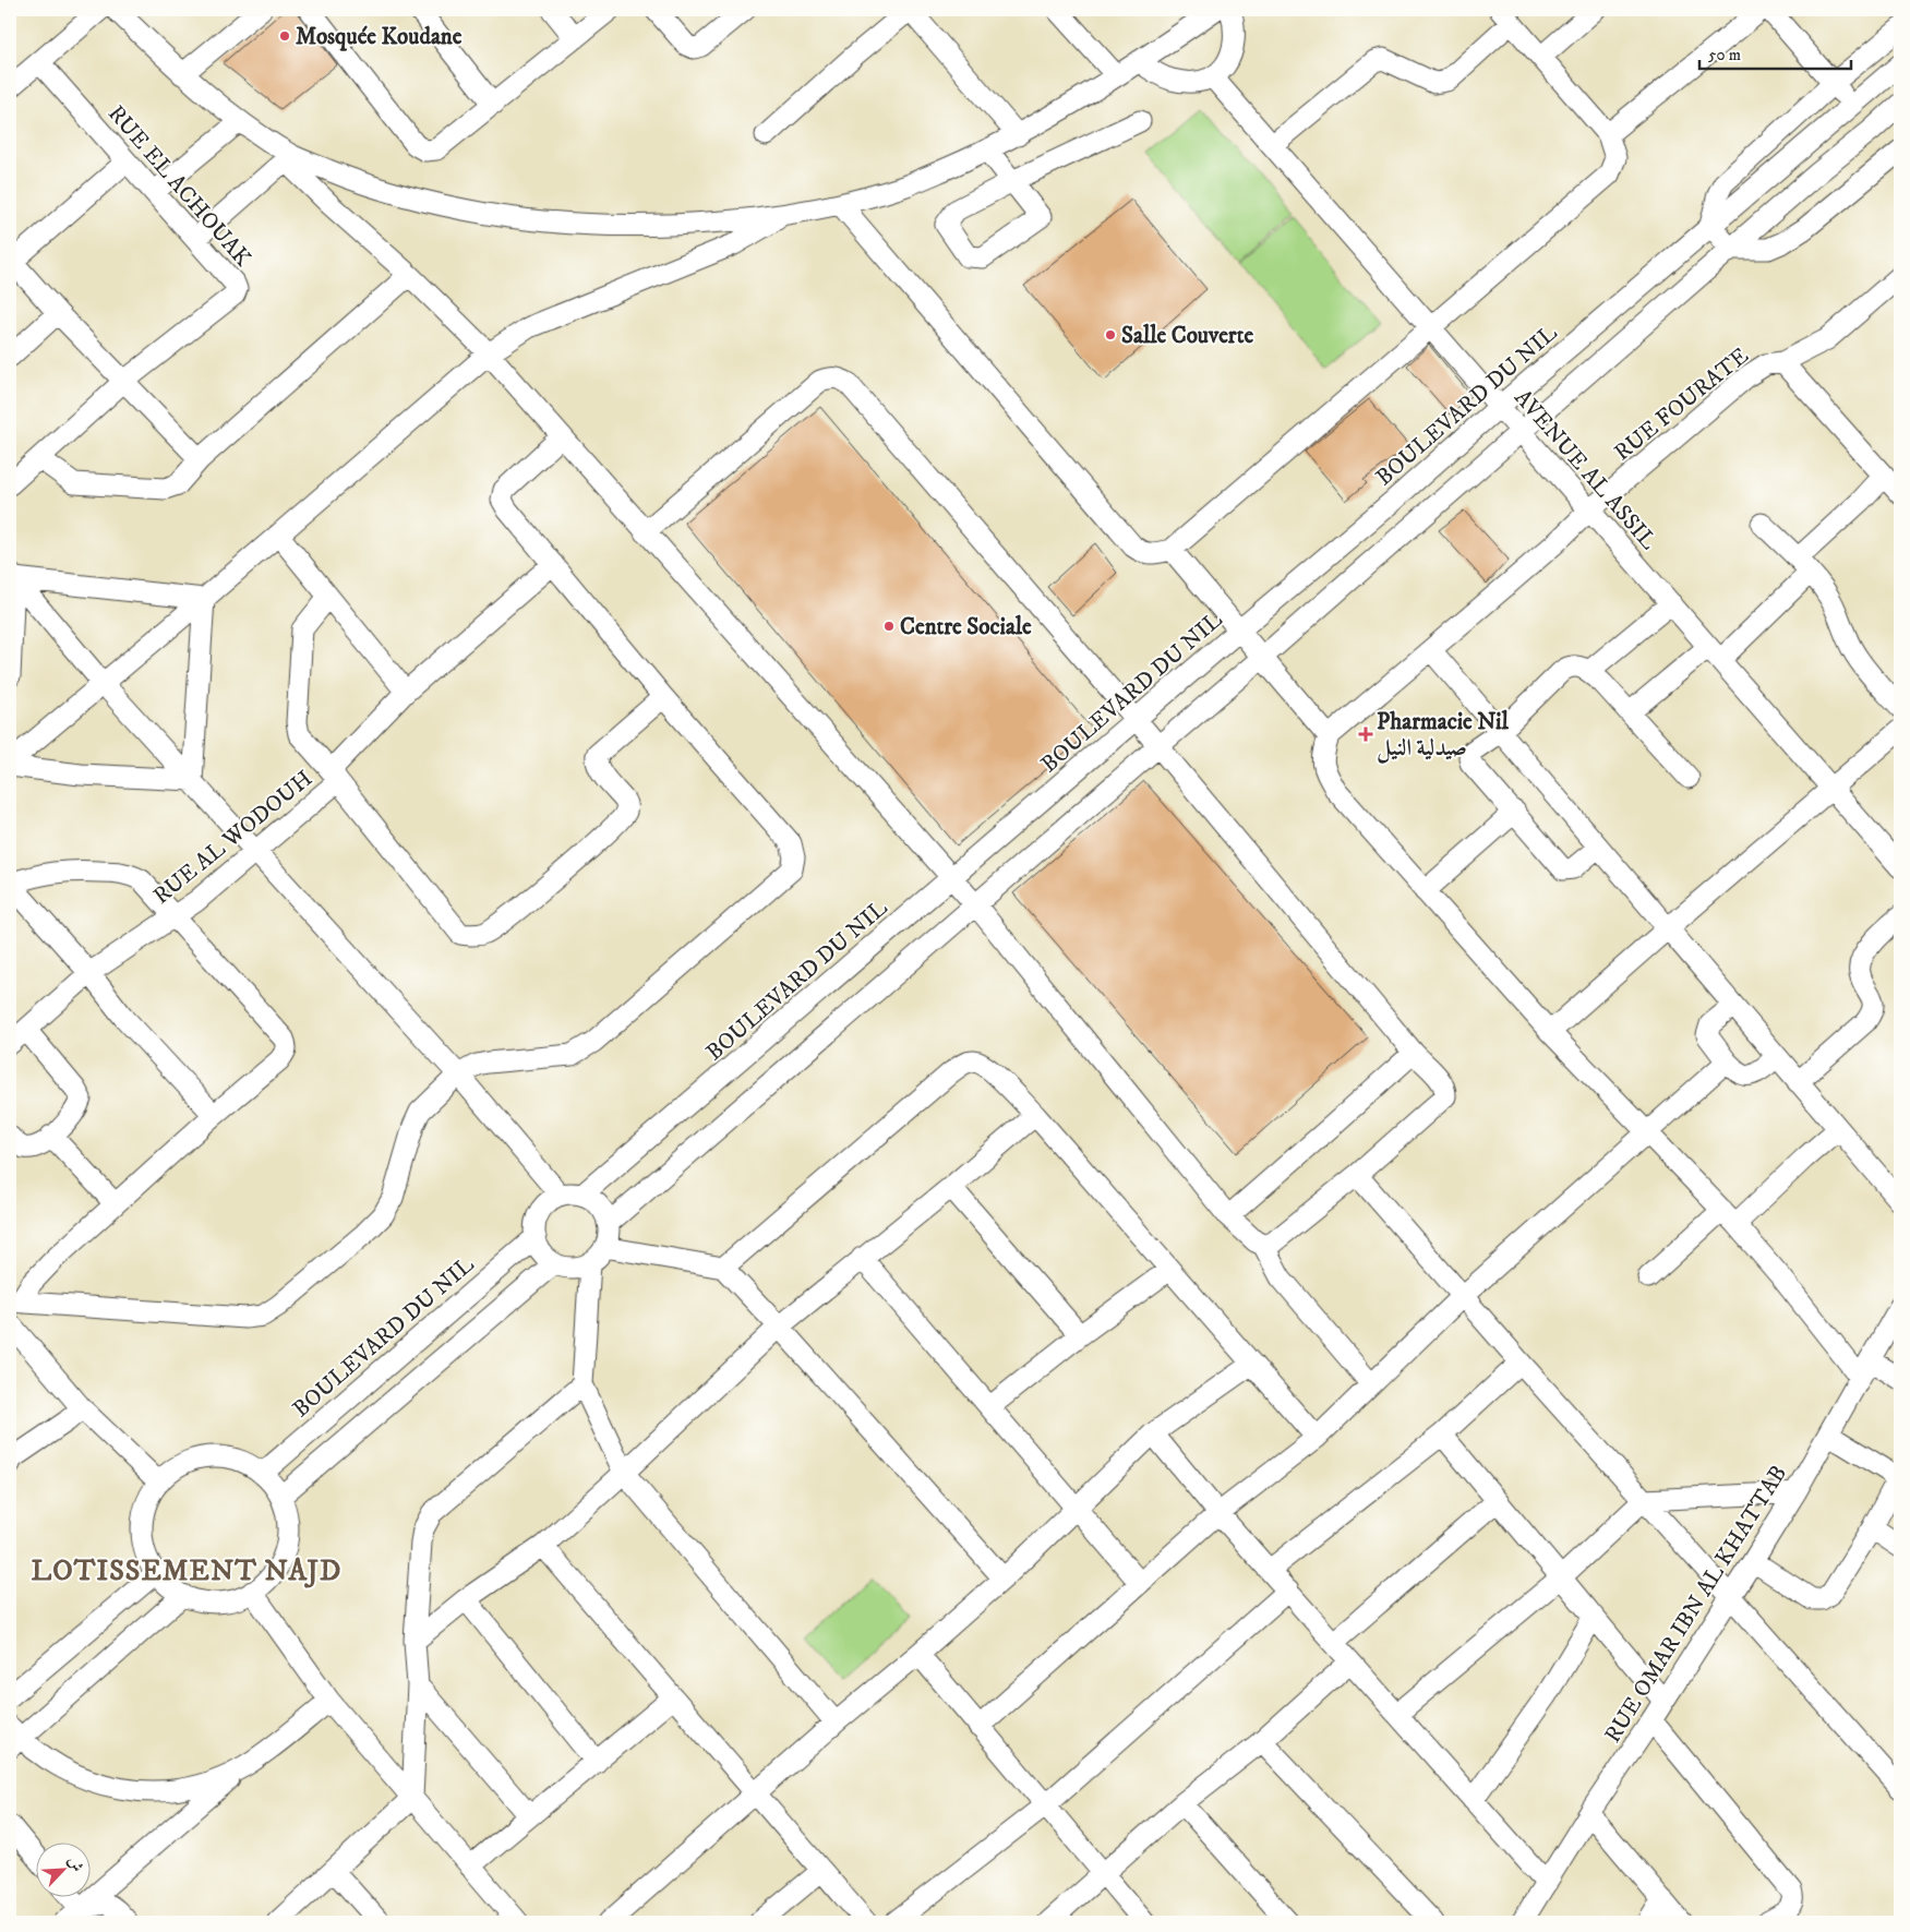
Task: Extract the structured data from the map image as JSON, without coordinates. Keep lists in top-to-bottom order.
{
  "streets": {
    "street": [
      "RUE EL ACHOUAK",
      "RUE FOURATE",
      "BOULEVARD DU NIL",
      "AVENUE AL ASSIL",
      "RUE AL WODOUH",
      "RUE OMAR IBN AL KHATTAB"
    ]
  },
  "crossings": [
    ["RUE FOURATE", "AVENUE AL ASSIL"],
    ["BOULEVARD DU NIL", "AVENUE AL ASSIL"]
  ],
  "districts": ["LOTISSEMENT NAJD"],
  "places": {
    "other": ["Mosquée Koudane", "Salle Couverte", "Centre Sociale"],
    "health": ["Pharmacie Nil صيدلية النيل"]
  },
  "scale_bar": "50 m",
  "north": "top right"
}
